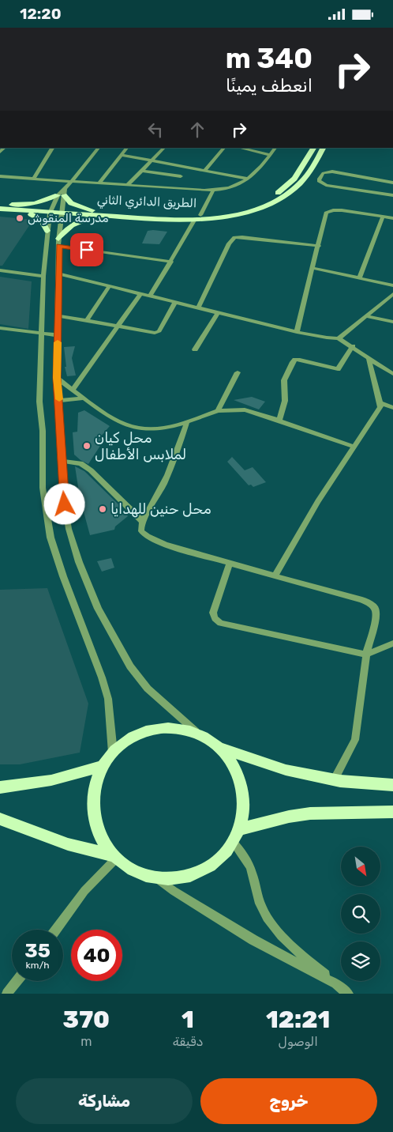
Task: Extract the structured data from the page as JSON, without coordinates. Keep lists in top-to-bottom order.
{
  "streets": {
    "main road": ["الطريق الدائري الثاني"]
  },
  "places": ["مدرسة المنقوش", "محل كيان لملابس الأطفال", "محل حنين للهدايا"],
  "north": "bottom right",
  "page": {
    "status": "12:20",
    "turn": ["340 m", "انعطف يمينًا"],
    "speed": "35 km/h",
    "limit": "40",
    "eta": [
      "12:21",
      "الوصول",
      "1",
      "دقيقة",
      "370",
      "m"
    ],
    "buttons": ["خروج", "مشاركة"]
  }
}
